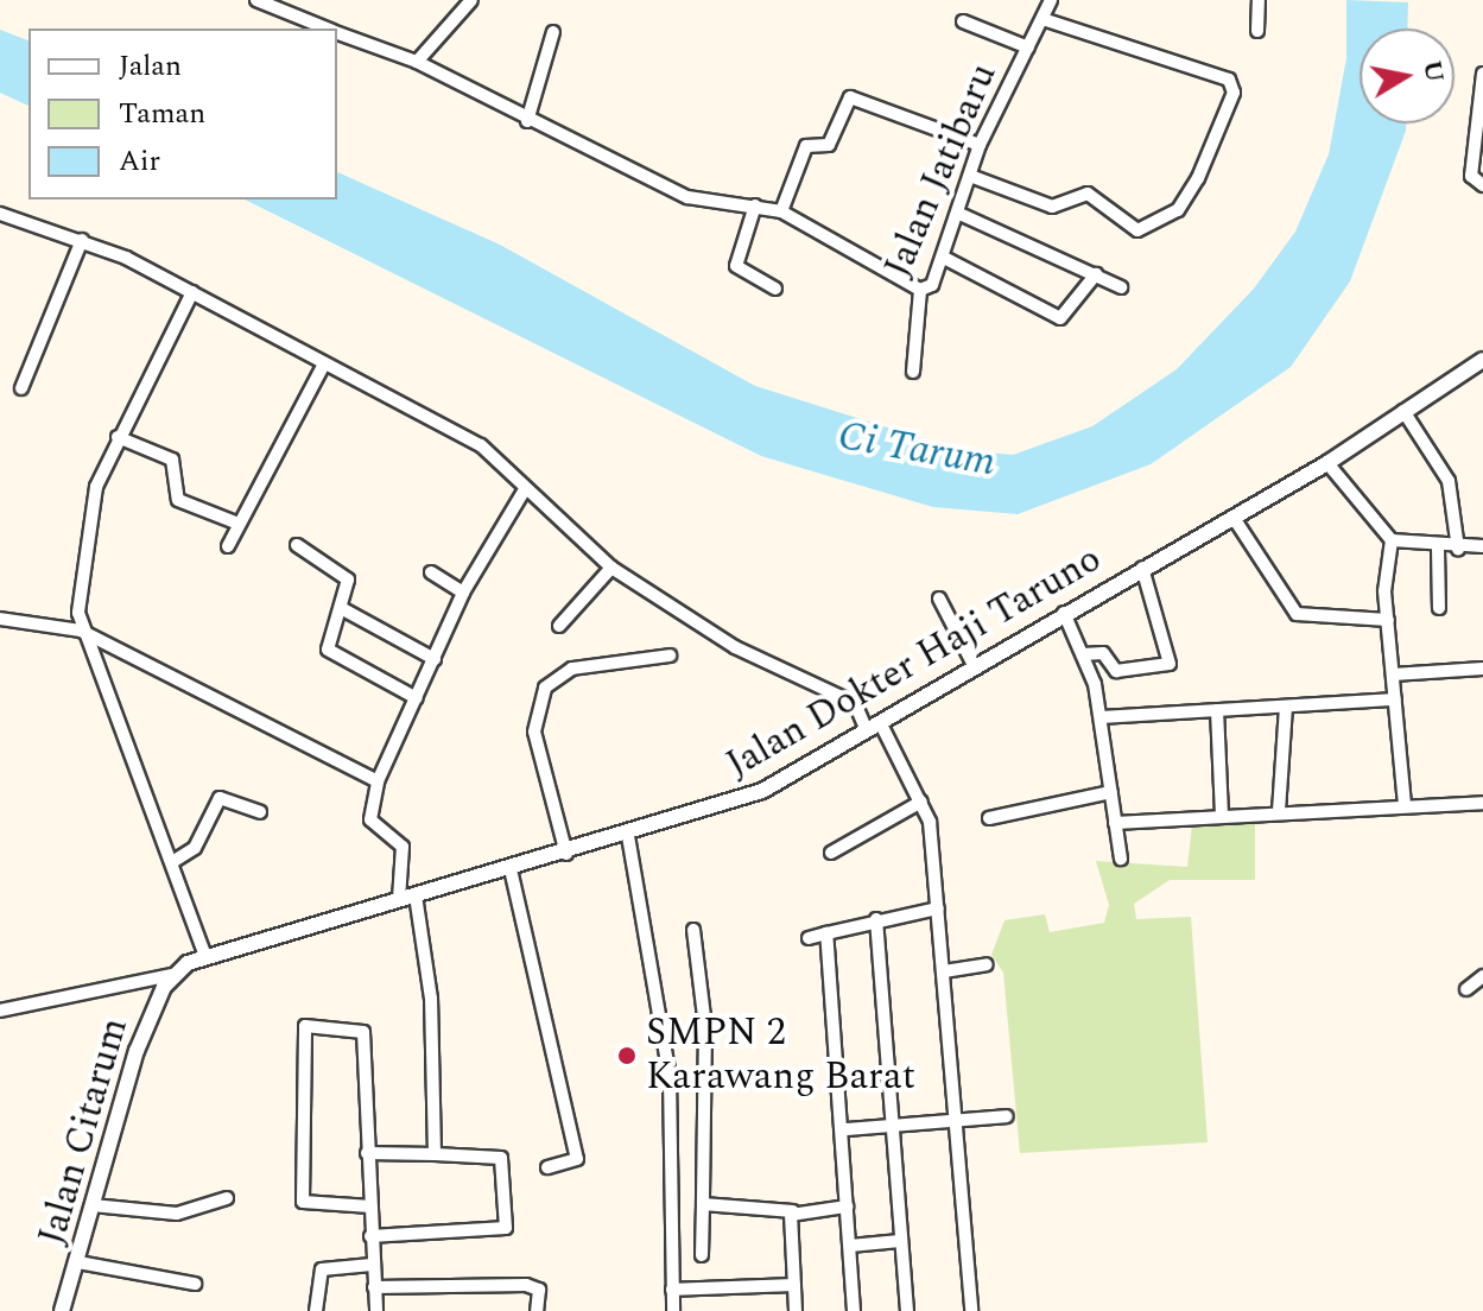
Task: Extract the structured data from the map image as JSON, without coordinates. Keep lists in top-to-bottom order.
{
  "streets": {
    "street": ["Jalan Jatibaru", "Jalan Dokter Haji Taruno", "Jalan Citarum"]
  },
  "crossings": [
    ["Jalan Dokter Haji Taruno", "Jalan Citarum"]
  ],
  "water": ["Ci Tarum"],
  "places": ["SMPN 2 Karawang Barat"],
  "legend": ["Jalan", "Taman", "Air"],
  "north": "right"
}
